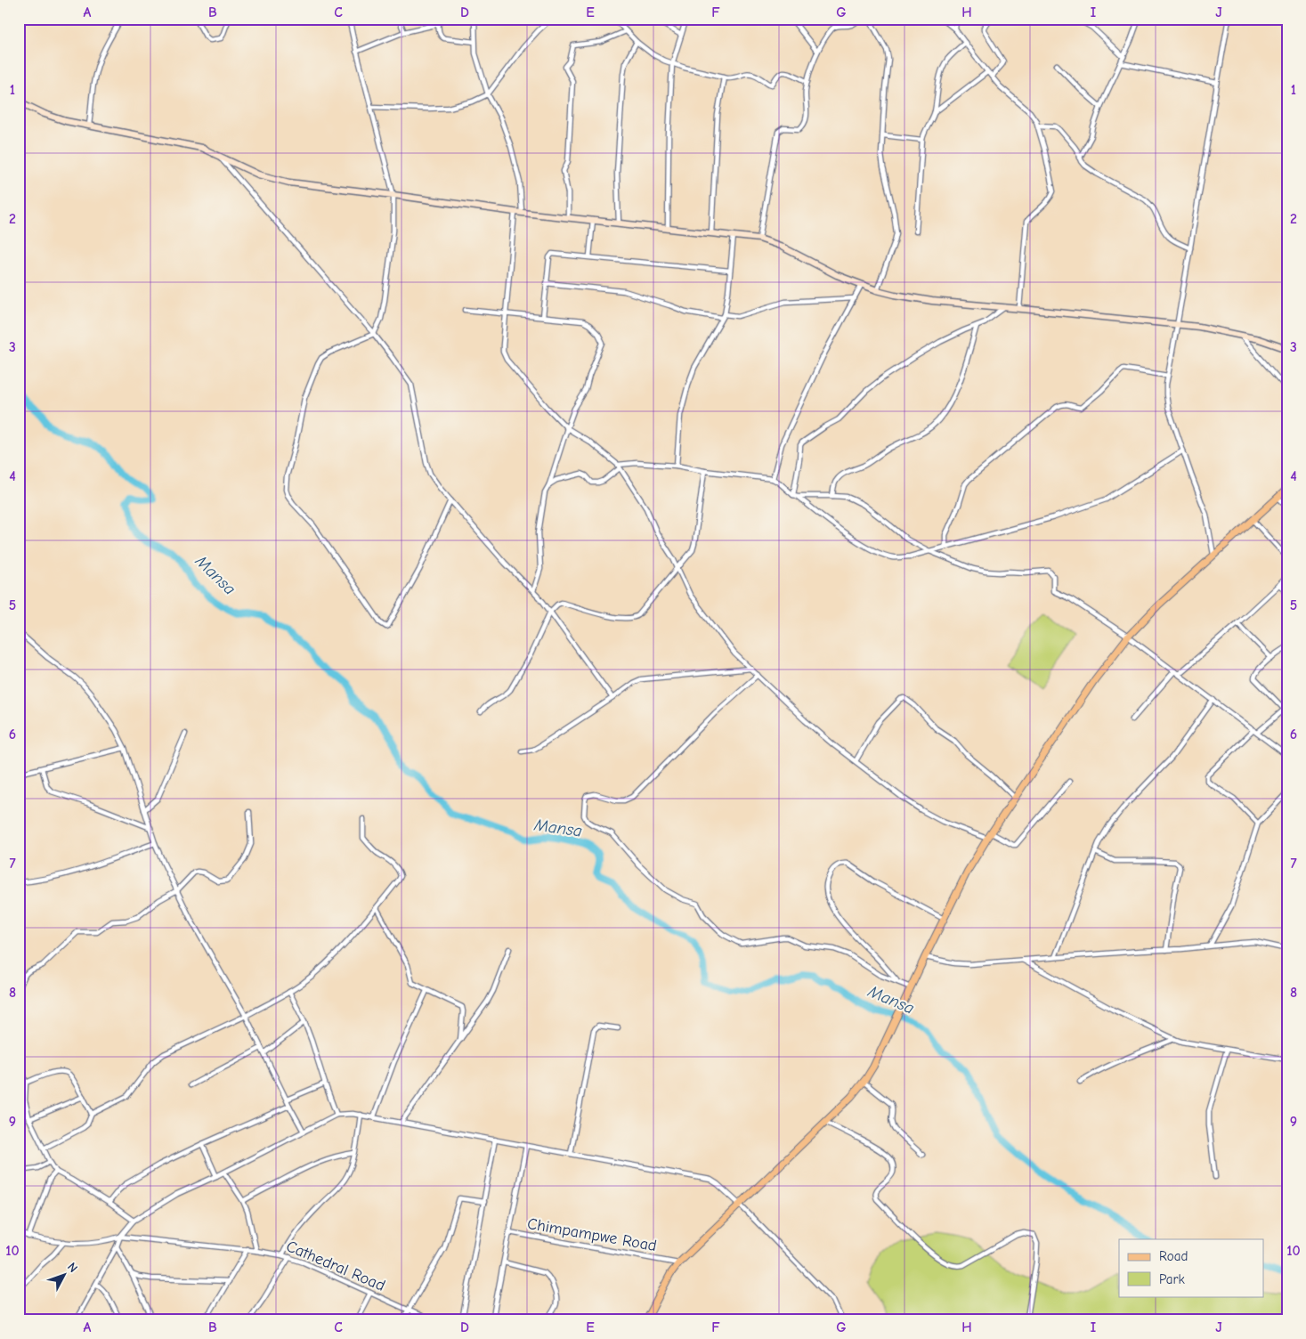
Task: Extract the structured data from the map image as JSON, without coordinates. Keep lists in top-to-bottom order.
{
  "streets": {
    "street": ["Chimpampwe Road", "Cathedral Road"]
  },
  "water": ["Mansa"],
  "legend": ["Road", "Park"],
  "north": "top right",
  "grid": {
    "columns": [
      "A",
      "B",
      "C",
      "D",
      "E",
      "F",
      "G",
      "H",
      "I",
      "J"
    ],
    "rows": [
      "1",
      "2",
      "3",
      "4",
      "5",
      "6",
      "7",
      "8",
      "9",
      "10"
    ]
  }
}
